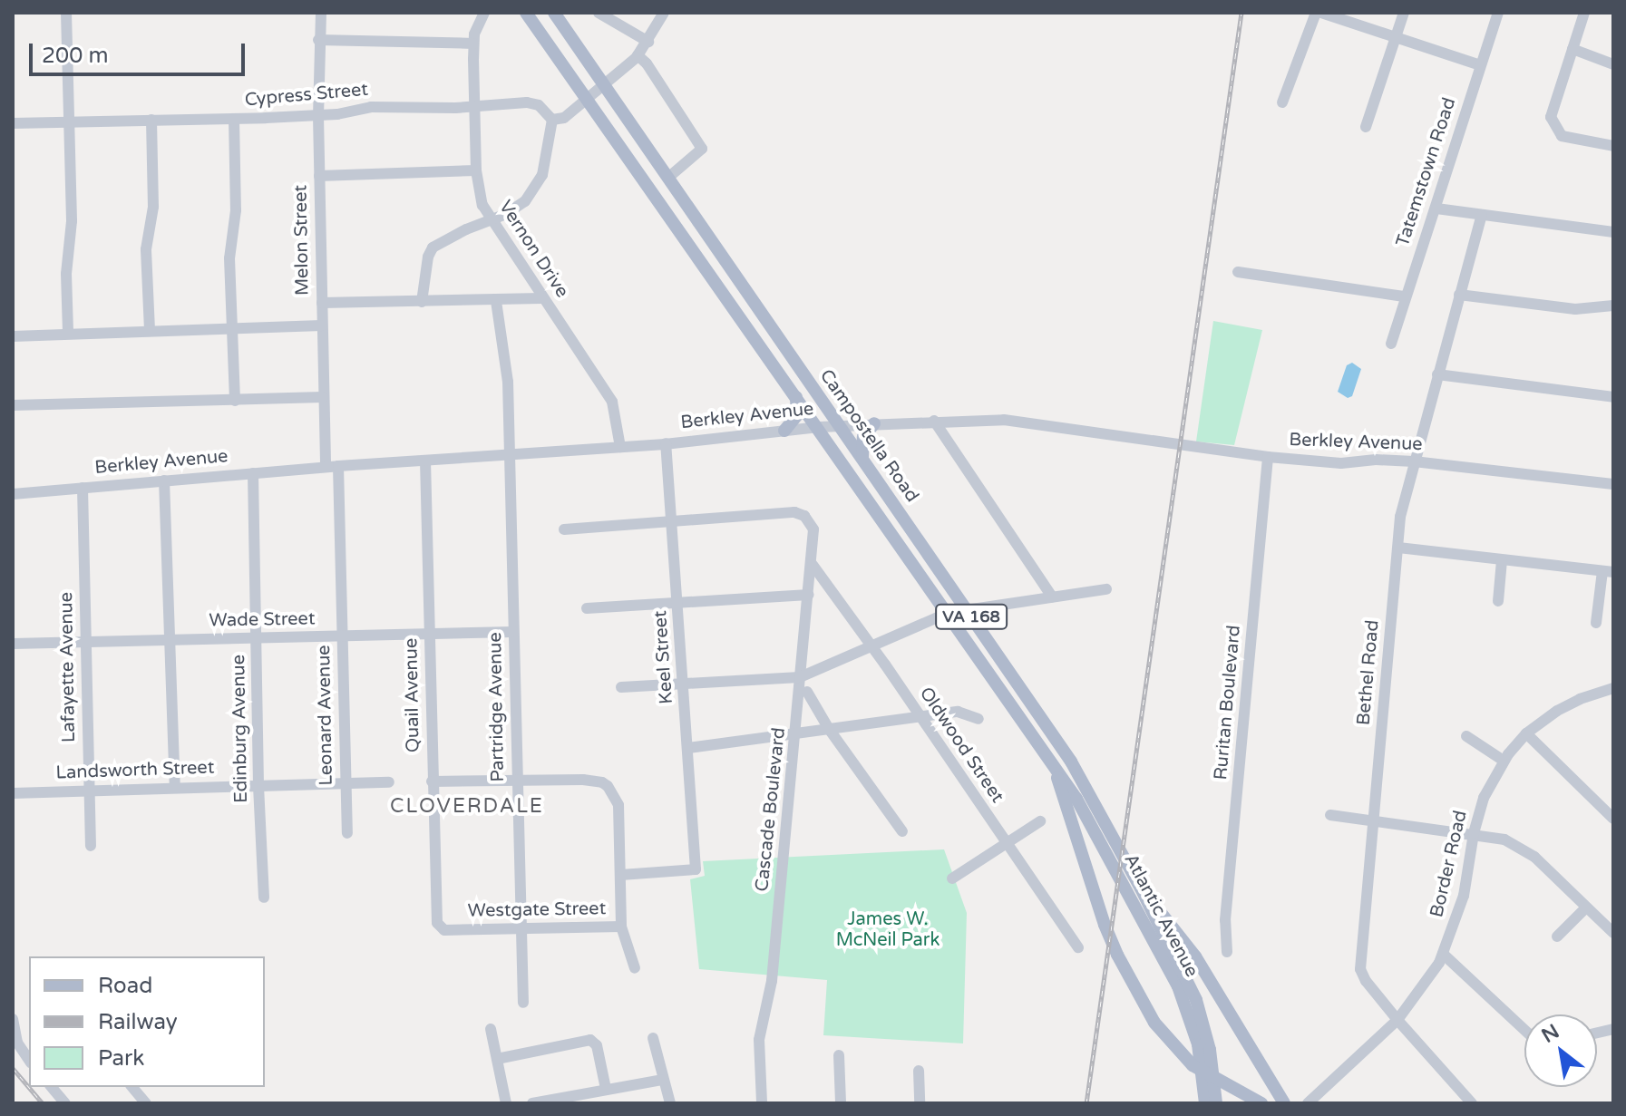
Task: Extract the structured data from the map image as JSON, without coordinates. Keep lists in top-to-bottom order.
{
  "streets": {
    "main road": ["Campostella Road", "VA 168", "Atlantic Avenue"],
    "street": [
      "Cypress Street",
      "Tatemstown Road",
      "Melon Street",
      "Vernon Drive",
      "Berkley Avenue",
      "Wade Street",
      "Keel Street",
      "Lafayette Avenue",
      "Bethel Road",
      "Quail Avenue",
      "Ruritan Boulevard",
      "Partridge Avenue",
      "Leonard Avenue",
      "Edinburg Avenue",
      "Oldwood Street",
      "Landsworth Street",
      "Cascade Boulevard",
      "Border Road",
      "Westgate Street"
    ]
  },
  "crossings": [
    ["Cypress Street", "Melon Street"],
    ["Cypress Street", "Vernon Drive"],
    ["Melon Street", "Berkley Avenue"],
    ["Vernon Drive", "Berkley Avenue"],
    ["Berkley Avenue", "Campostella Road"],
    ["Berkley Avenue", "Keel Street"],
    ["Berkley Avenue", "Lafayette Avenue"],
    ["Berkley Avenue", "Bethel Road"],
    ["Berkley Avenue", "Quail Avenue"],
    ["Berkley Avenue", "Ruritan Boulevard"],
    ["Berkley Avenue", "Partridge Avenue"],
    ["Berkley Avenue", "Leonard Avenue"],
    ["Berkley Avenue", "Edinburg Avenue"],
    ["Campostella Road", "Atlantic Avenue"],
    ["Wade Street", "Lafayette Avenue"],
    ["Wade Street", "Quail Avenue"],
    ["Wade Street", "Partridge Avenue"],
    ["Wade Street", "Leonard Avenue"],
    ["Wade Street", "Edinburg Avenue"],
    ["Keel Street", "Cascade Boulevard"],
    ["Keel Street", "Westgate Street"],
    ["Lafayette Avenue", "Landsworth Street"],
    ["Bethel Road", "Border Road"],
    ["Quail Avenue", "Westgate Street"],
    ["Partridge Avenue", "Westgate Street"],
    ["Leonard Avenue", "Landsworth Street"],
    ["Edinburg Avenue", "Landsworth Street"],
    ["Oldwood Street", "Cascade Boulevard"]
  ],
  "districts": ["CLOVERDALE"],
  "parks": ["James W. McNeil Park"],
  "legend": ["Road", "Railway", "Park"],
  "scale_bar": "200 m",
  "north": "top left"
}
